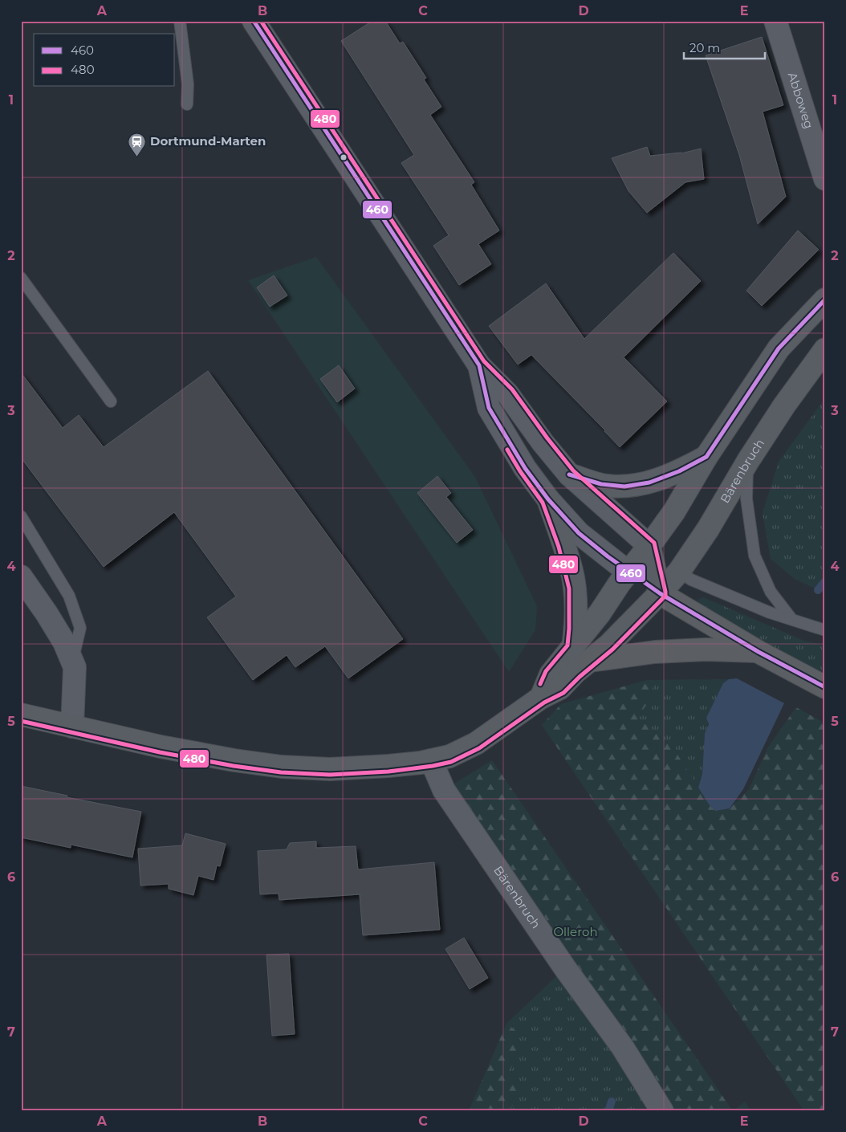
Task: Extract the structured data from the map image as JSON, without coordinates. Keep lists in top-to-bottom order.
{
  "streets": {
    "main road": ["Bärenbruch"],
    "street": ["Abboweg"]
  },
  "parks": ["Olleroh"],
  "places": {
    "station": ["Dortmund-Marten"]
  },
  "lines": ["transit line 460", "transit line 480"],
  "legend": ["460", "480"],
  "scale_bar": "20 m",
  "grid": {
    "columns": [
      "A",
      "B",
      "C",
      "D",
      "E"
    ],
    "rows": [
      "1",
      "2",
      "3",
      "4",
      "5",
      "6",
      "7"
    ]
  }
}
